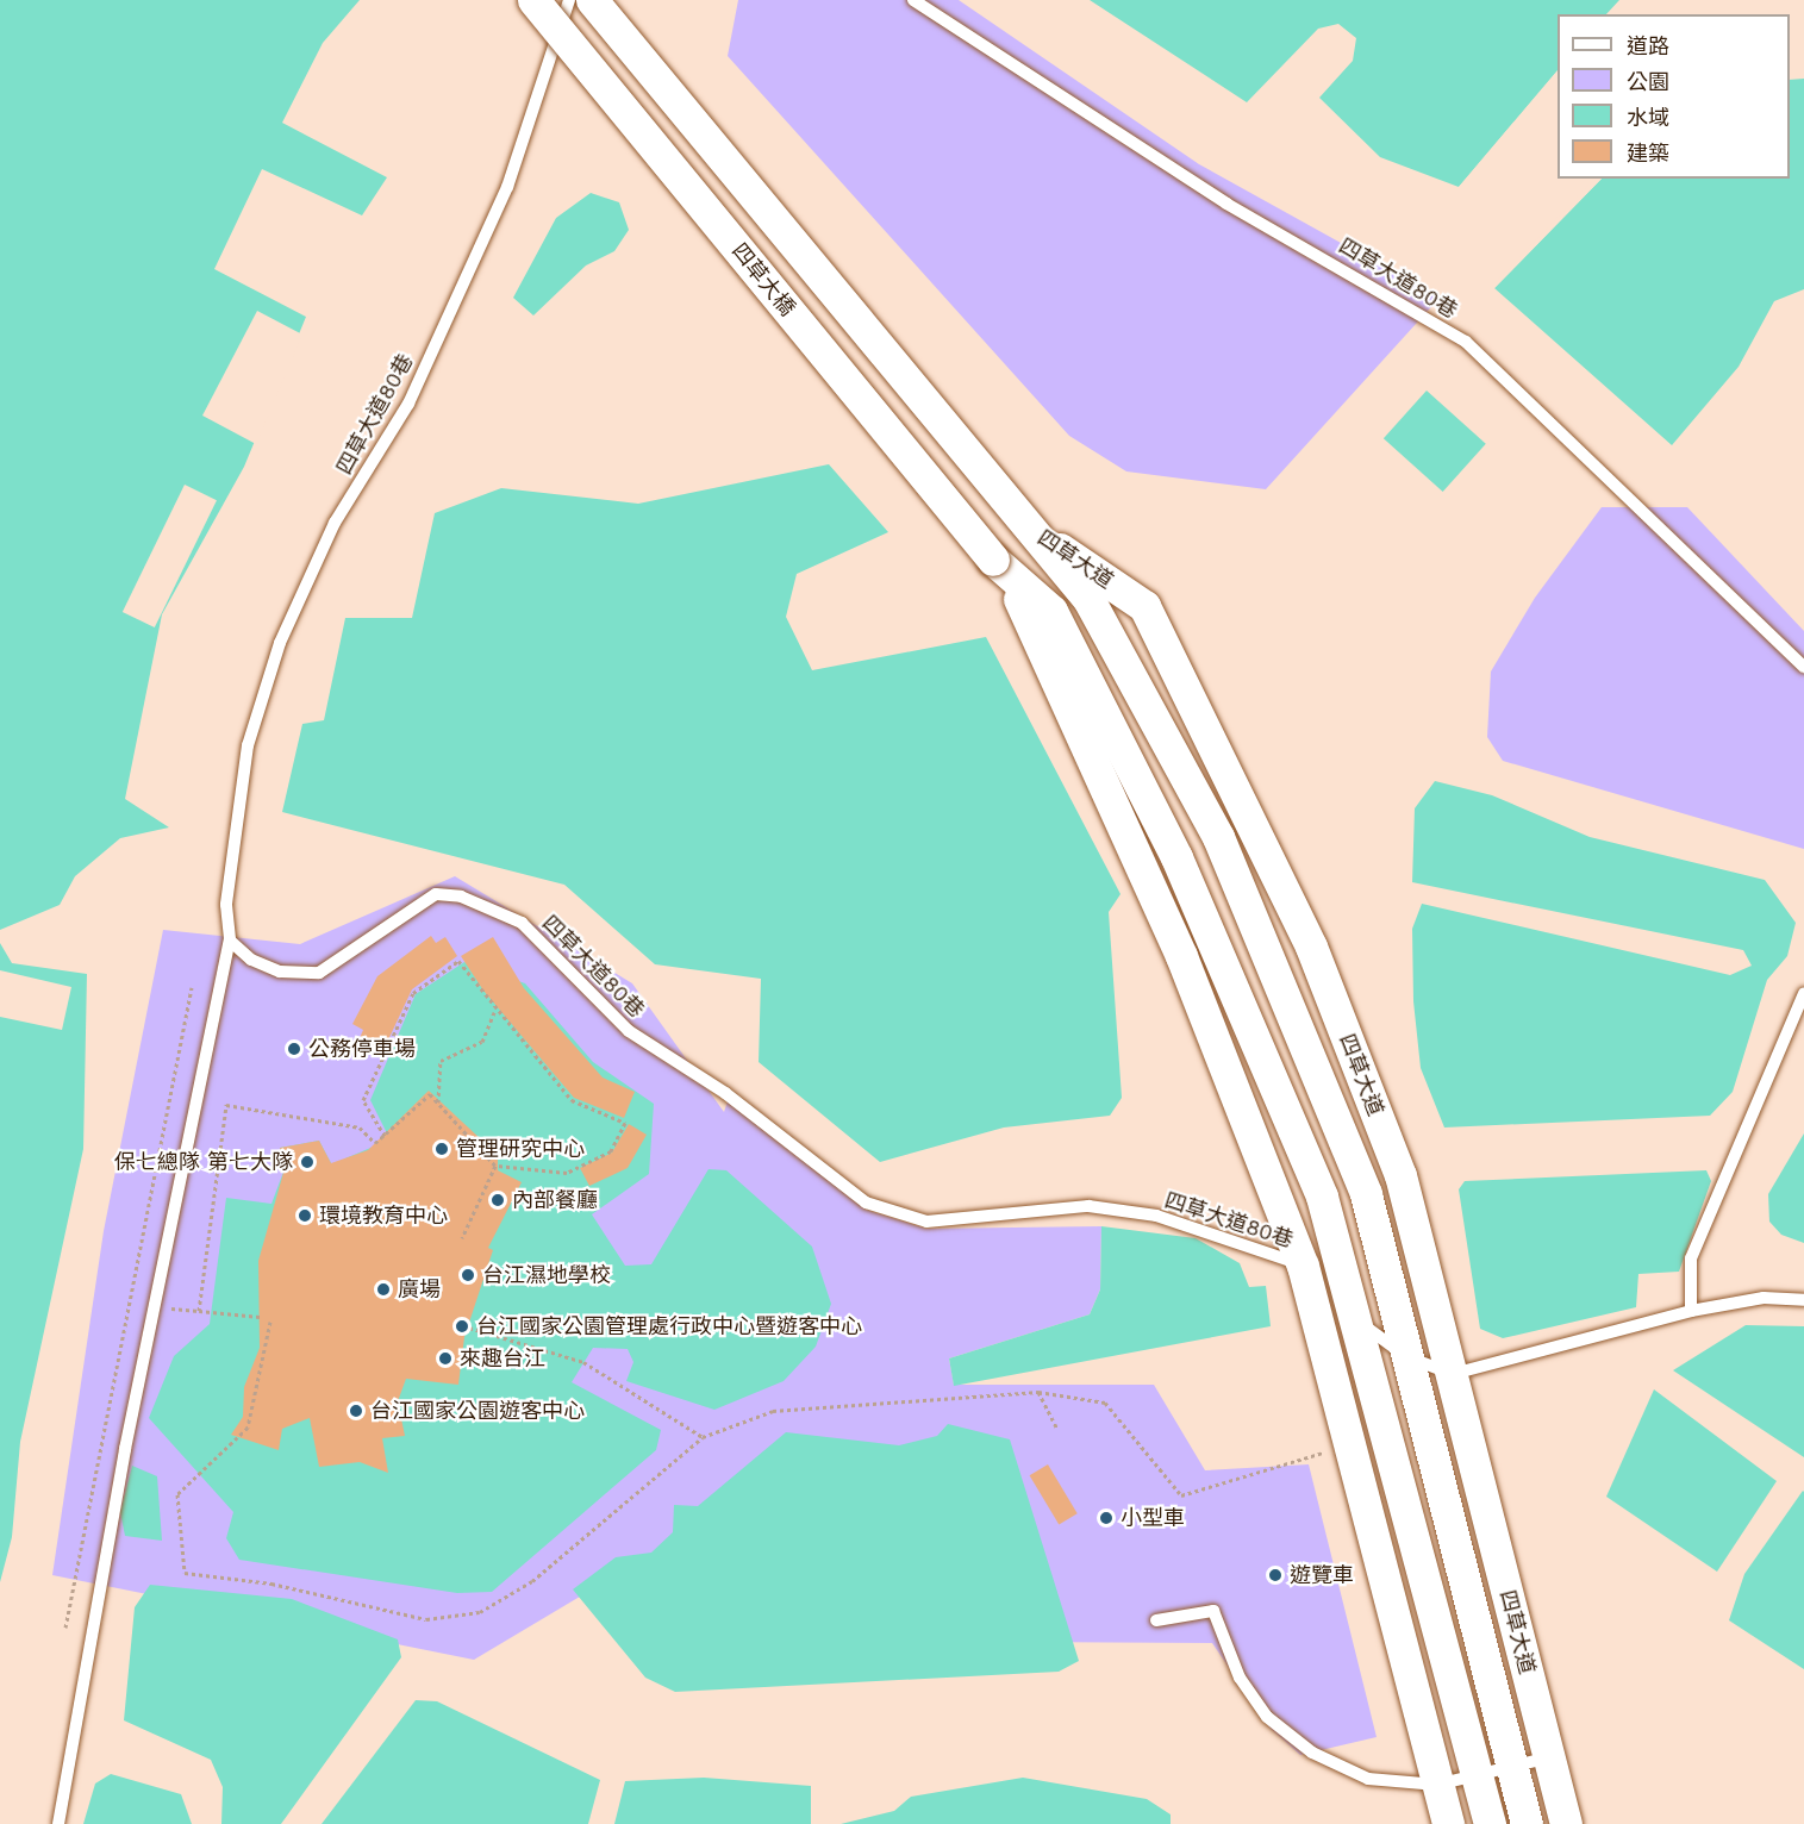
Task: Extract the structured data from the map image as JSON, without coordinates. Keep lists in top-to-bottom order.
{
  "streets": {
    "street": ["四草大橋", "四草大道"],
    "lane": ["四草大道80巷"]
  },
  "crossings": [
    ["四草大道80巷", "四草大道"]
  ],
  "places": [
    "公務停車場",
    "管理研究中心",
    "保七總隊 第七大隊",
    "內部餐廳",
    "環境教育中心",
    "台江濕地學校",
    "廣場",
    "台江國家公園管理處行政中心暨遊客中心",
    "來趣台江",
    "台江國家公園遊客中心",
    "小型車",
    "遊覽車"
  ],
  "legend": [
    "道路",
    "公園",
    "水域",
    "建築"
  ]
}
